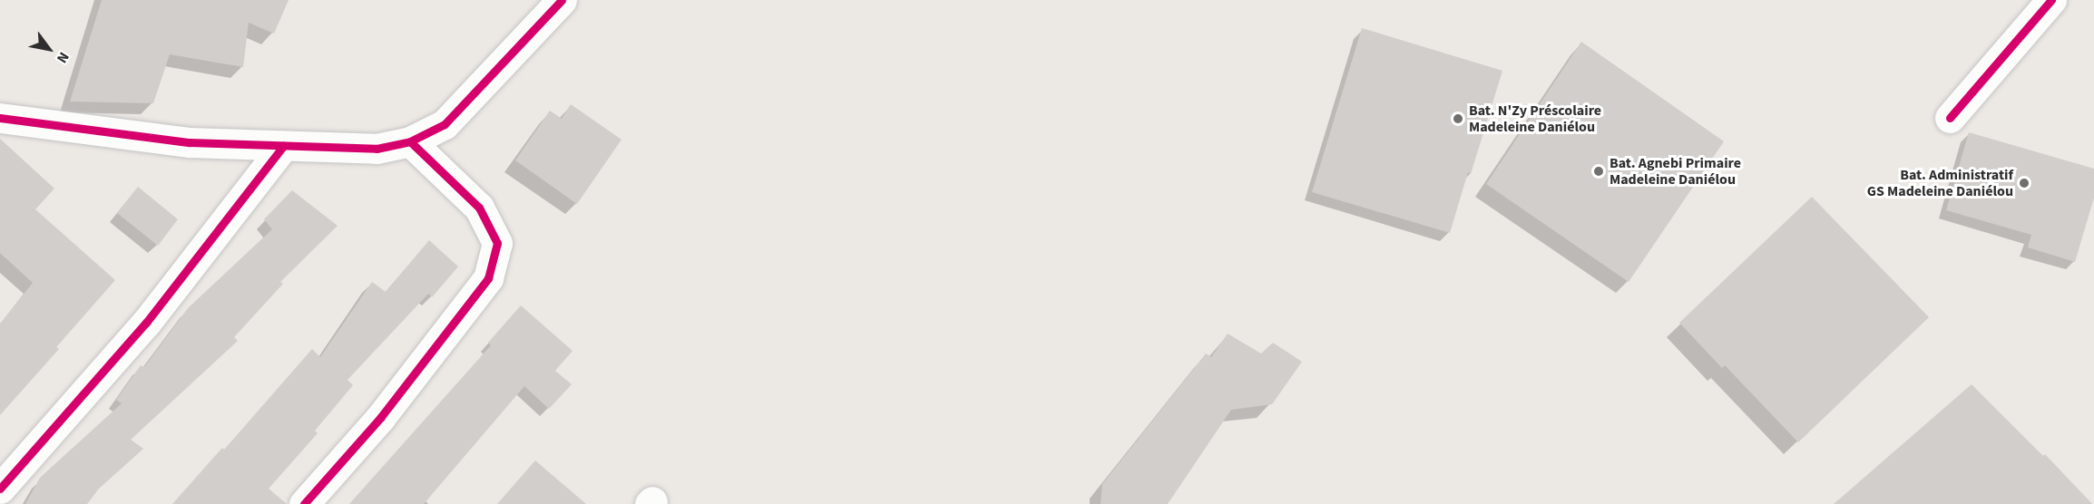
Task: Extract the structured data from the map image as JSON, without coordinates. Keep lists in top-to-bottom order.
{
  "places": ["Bat. N'Zy Préscolaire Madeleine Daniélou", "Bat. Agnebi Primaire Madeleine Daniélou", "Bat. Administratif GS Madeleine Daniélou"],
  "north": "bottom right"
}
